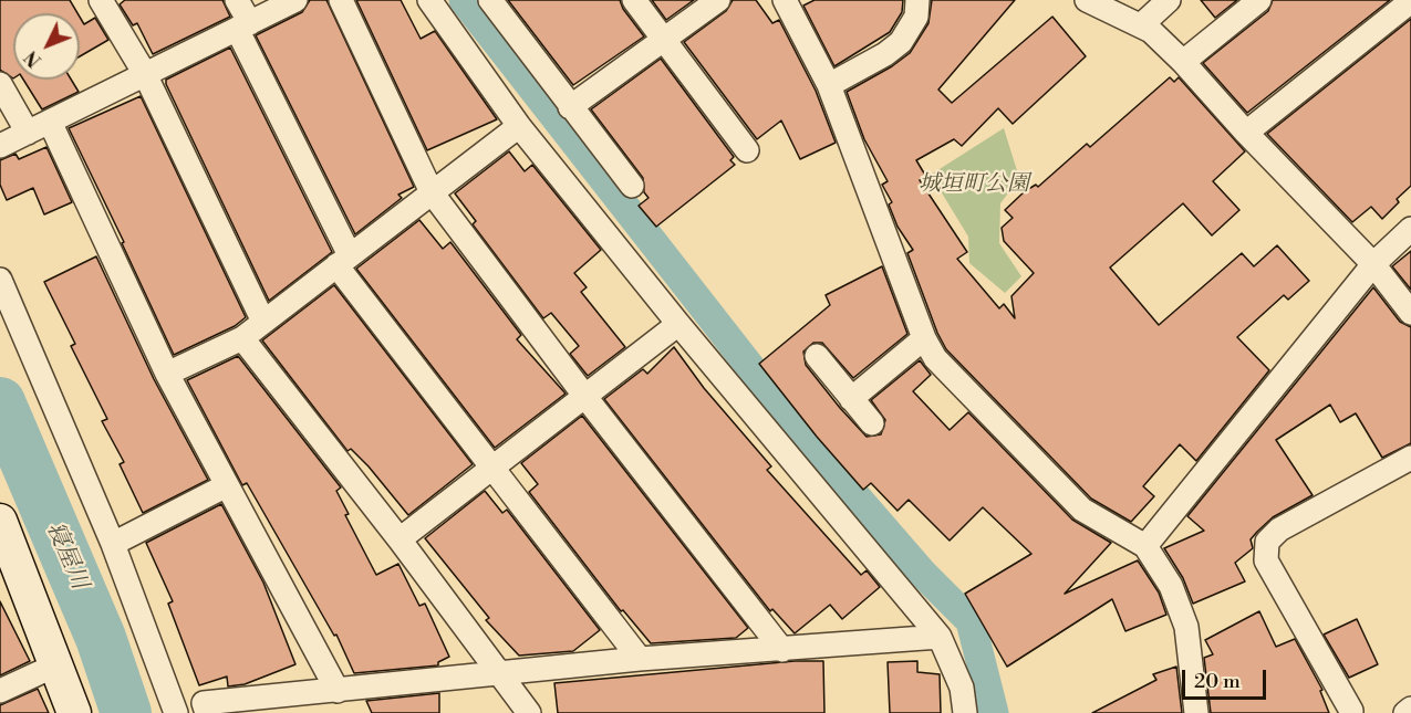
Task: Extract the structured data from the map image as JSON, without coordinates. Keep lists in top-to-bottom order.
{
  "water": ["寝屋川"],
  "parks": ["城垣町公園"],
  "scale_bar": "20 m",
  "north": "bottom left"
}
